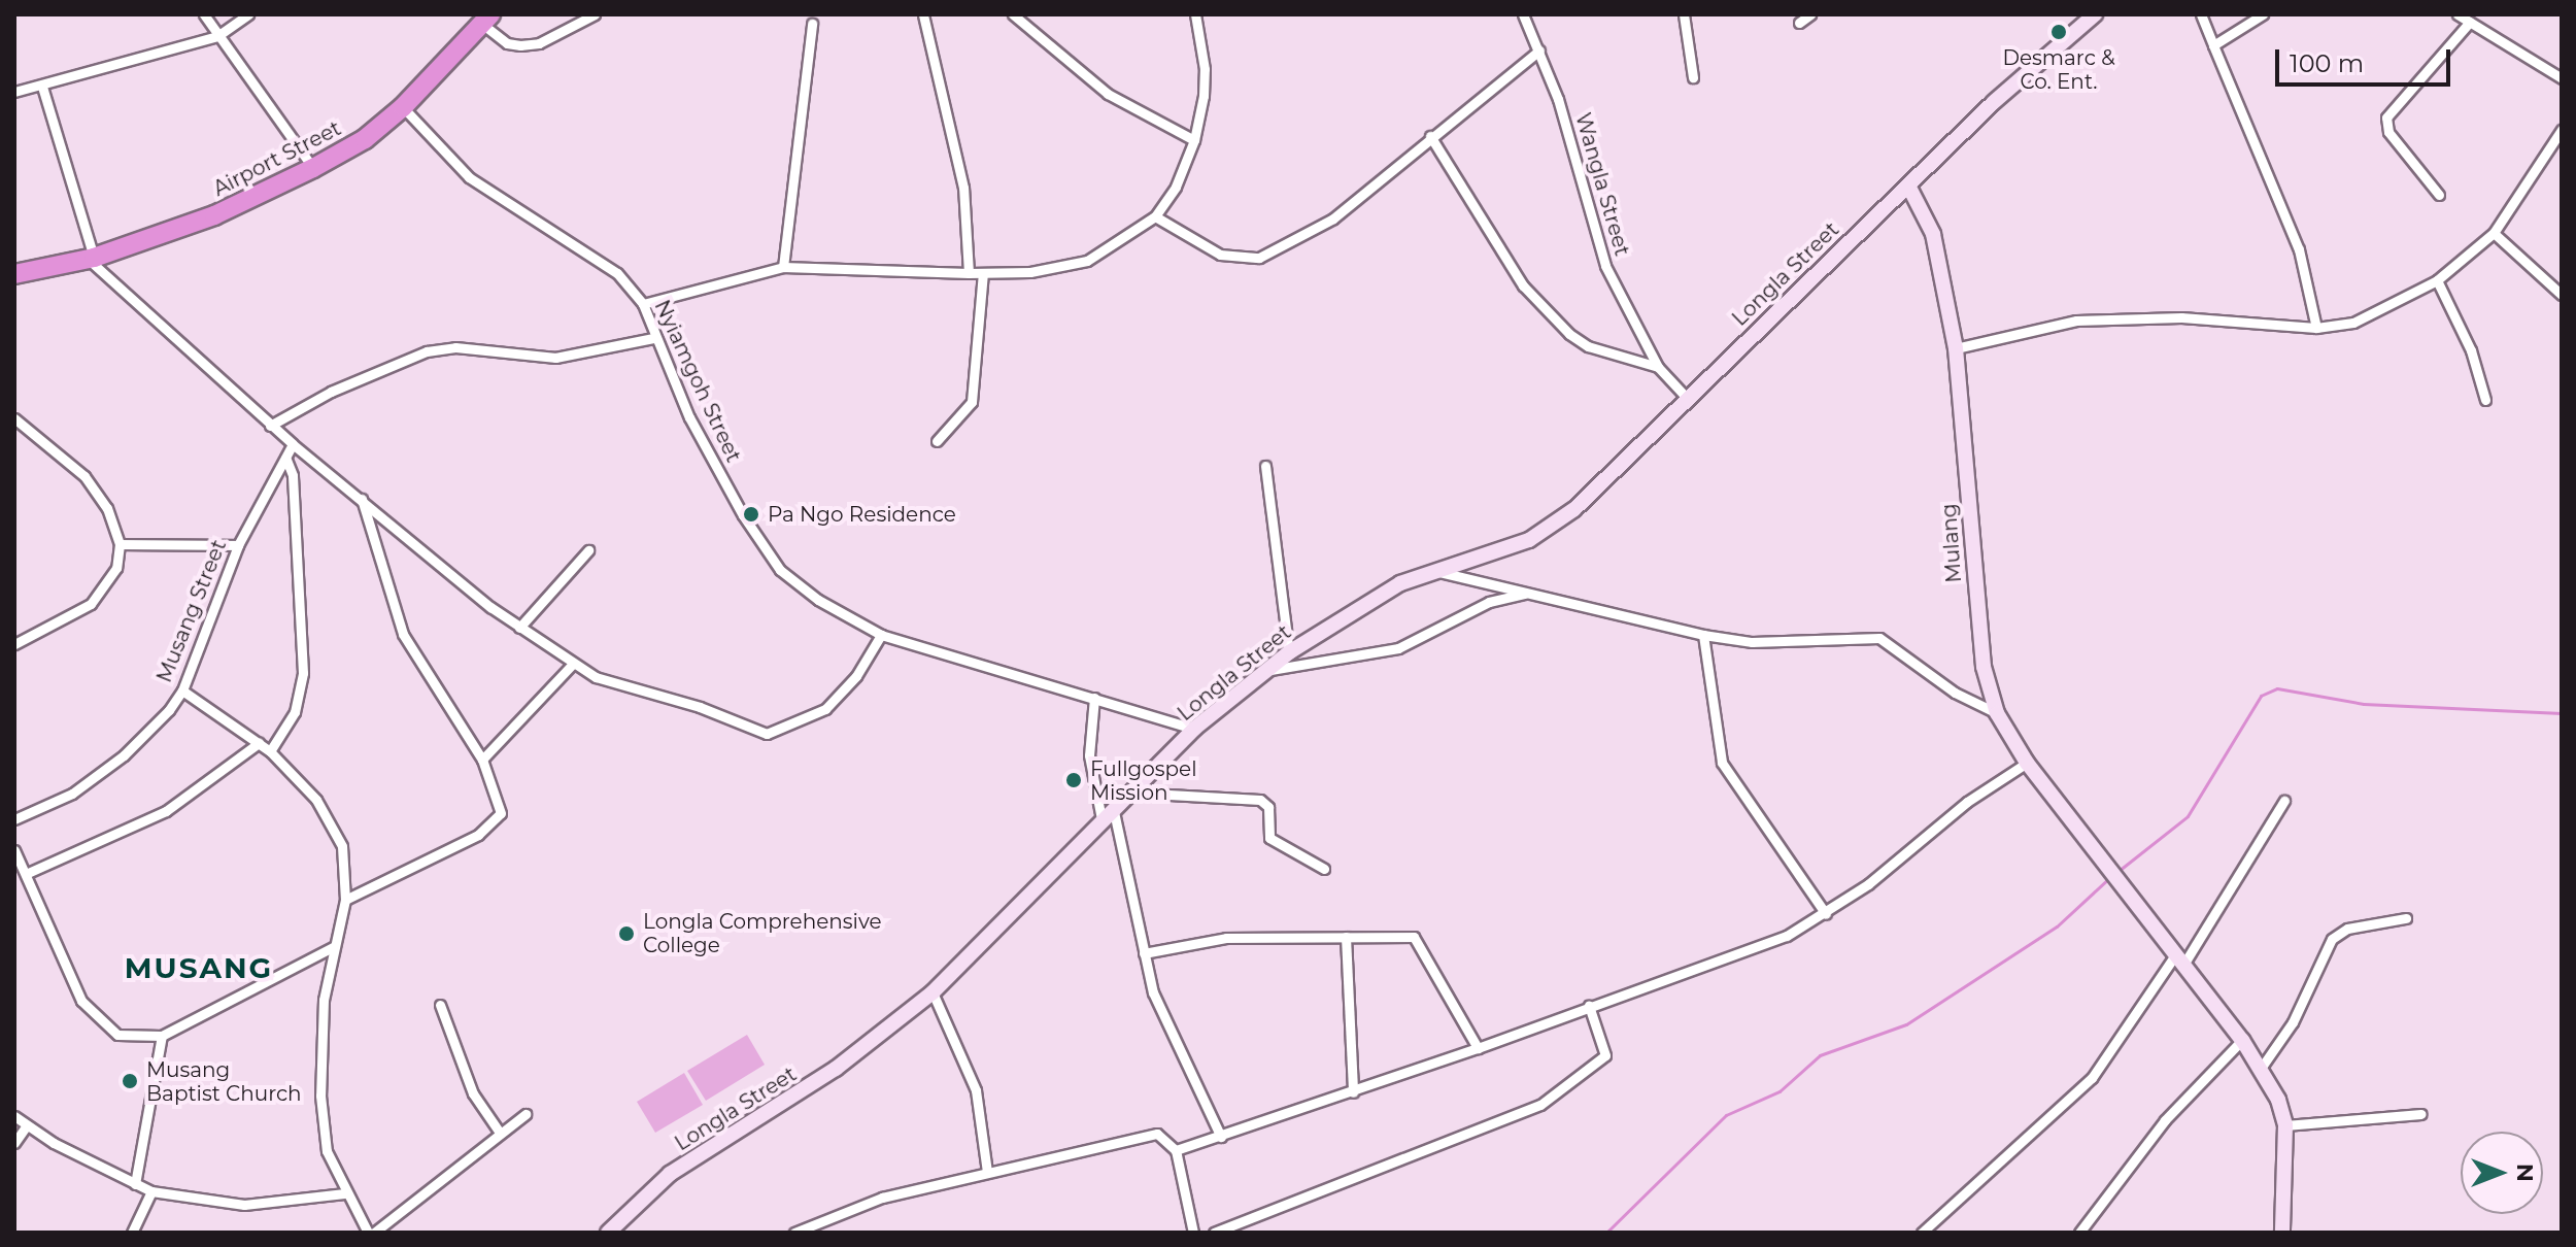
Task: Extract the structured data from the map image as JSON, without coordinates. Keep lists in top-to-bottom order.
{
  "streets": {
    "highway": ["Airport Street"],
    "main road": ["Longla Street", "Mulang"],
    "street": ["Wangla Street", "Nyiamgoh Street", "Musang Street"]
  },
  "crossings": [
    ["Airport Street", "Nyiamgoh Street"],
    ["Wangla Street", "Longla Street"],
    ["Longla Street", "Nyiamgoh Street"],
    ["Longla Street", "Mulang"]
  ],
  "districts": ["MUSANG"],
  "places": [
    "Desmarc & Co. Ent.",
    "Pa Ngo Residence",
    "Fullgospel Mission",
    "Longla Comprehensive College",
    "Musang Baptist Church"
  ],
  "scale_bar": "100 m",
  "north": "right"
}
